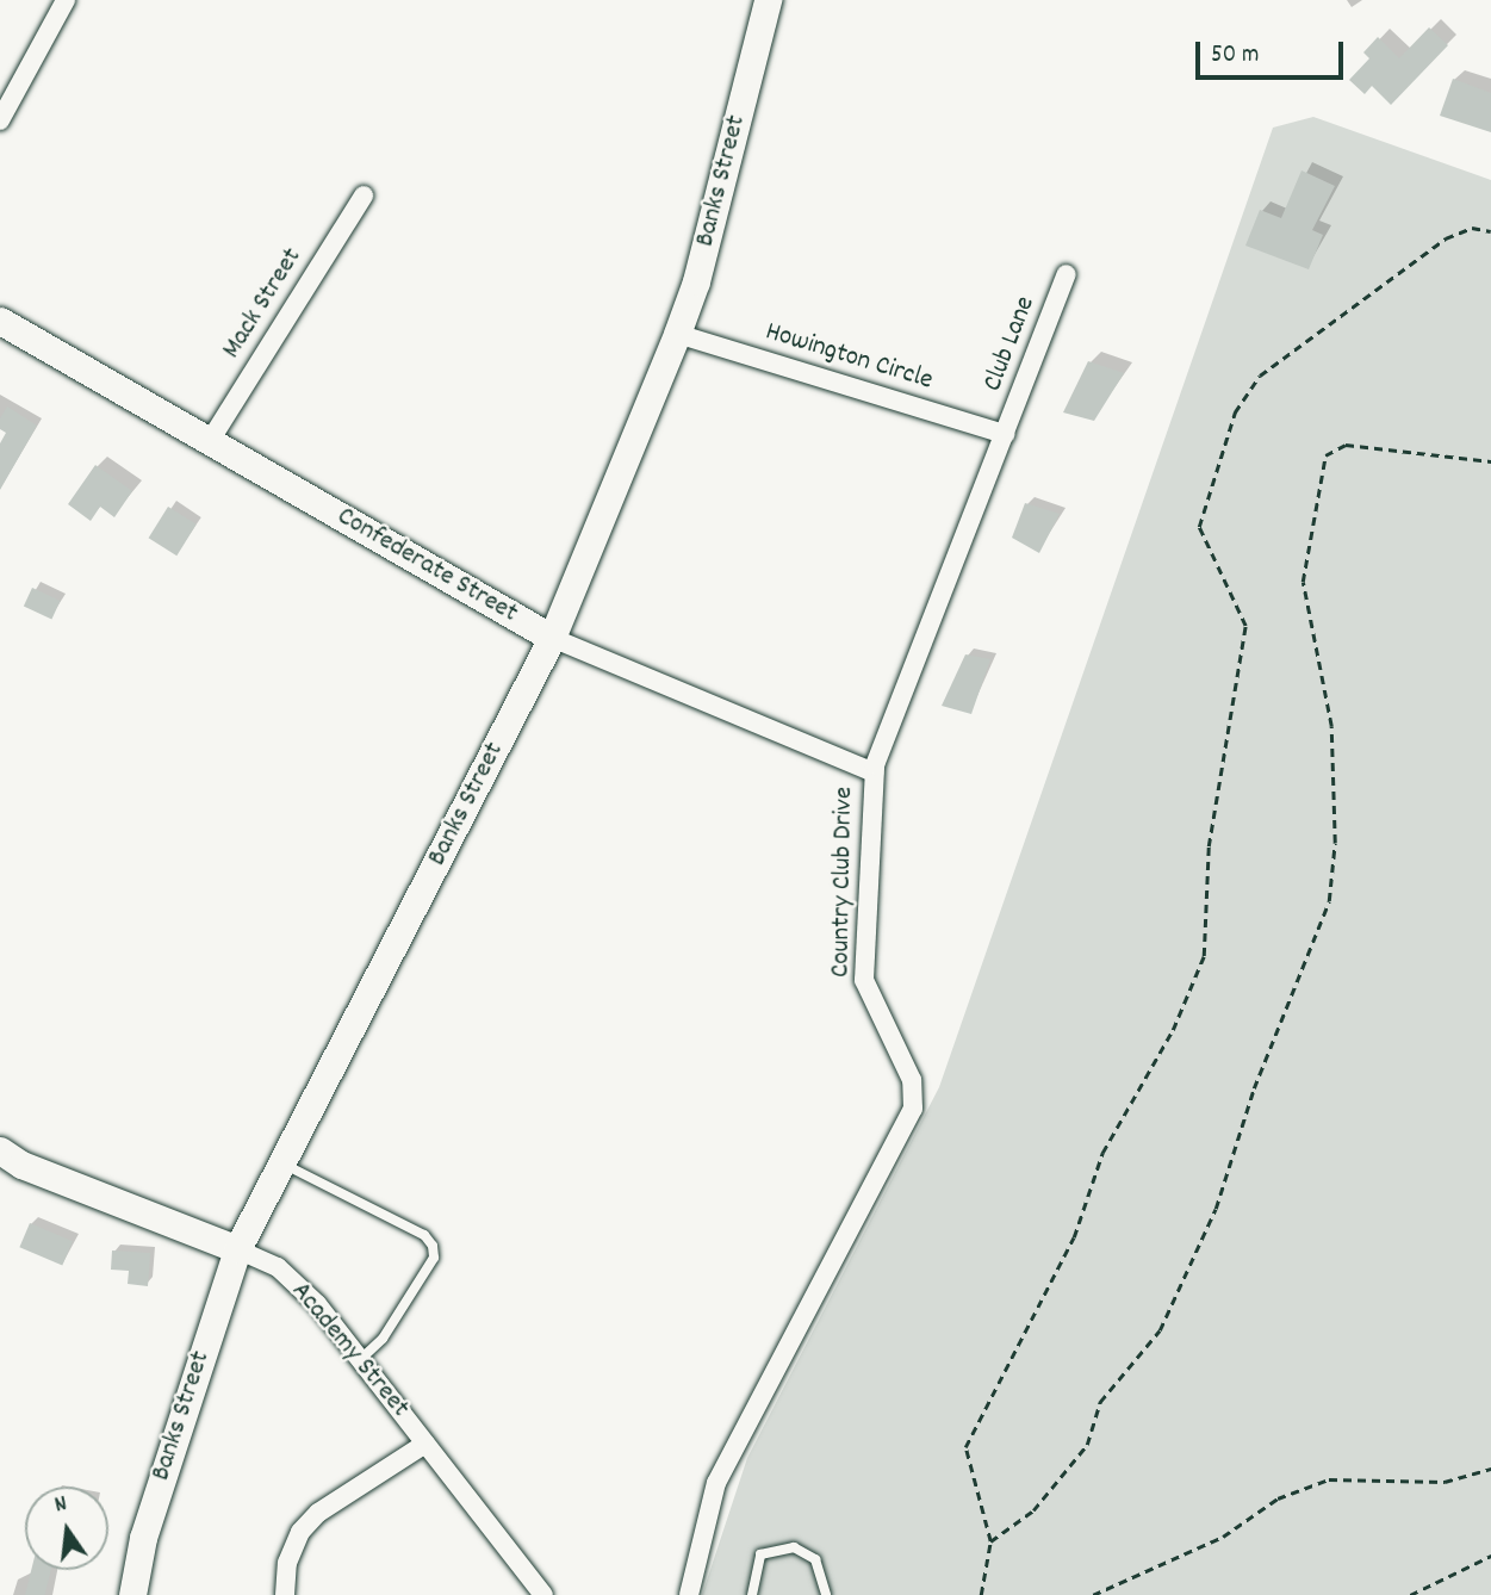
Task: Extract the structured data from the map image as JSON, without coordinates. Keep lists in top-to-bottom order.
{
  "streets": {
    "street": [
      "Banks Street",
      "Mack Street",
      "Club Lane",
      "Howington Circle",
      "Confederate Street",
      "Country Club Drive",
      "Academy Street"
    ]
  },
  "crossings": [
    ["Banks Street", "Howington Circle"],
    ["Banks Street", "Confederate Street"],
    ["Banks Street", "Academy Street"],
    ["Mack Street", "Confederate Street"],
    ["Club Lane", "Howington Circle"],
    ["Club Lane", "Country Club Drive"],
    ["Howington Circle", "Country Club Drive"],
    ["Confederate Street", "Country Club Drive"]
  ],
  "scale_bar": "50 m",
  "north": "top"
}
